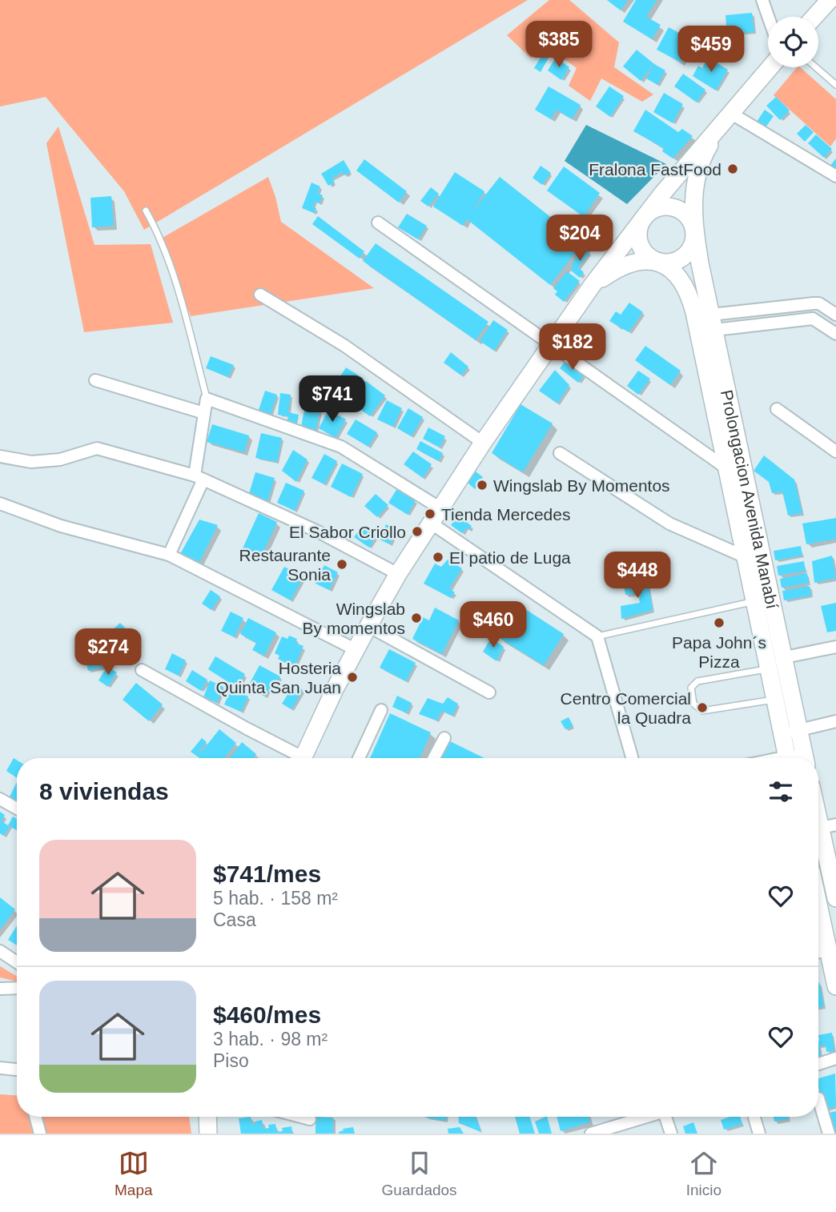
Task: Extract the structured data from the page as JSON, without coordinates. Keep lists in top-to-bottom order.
{
  "streets": {
    "main road": ["Prolongacion Avenida Manabí"]
  },
  "places": [
    "Fralona FastFood",
    "Wingslab By Momentos",
    "Tienda Mercedes",
    "El Sabor Criollo",
    "El patio de Luga",
    "Restaurante Sonia",
    "Wingslab By momentos",
    "Papa John´s Pizza",
    "Hosteria Quinta San Juan",
    "Centro Comercial la Quadra"
  ],
  "page": {
    "price": [
      "$385",
      "$459",
      "$204",
      "$182",
      "$741",
      "$448",
      "$460",
      "$274"
    ],
    "heading": "8 viviendas",
    "list": [
      {
        "name": "$741/mes",
        "note": "5 hab. · 158 m² · Casa"
      },
      {
        "name": "$460/mes",
        "note": "3 hab. · 98 m² · Piso"
      }
    ],
    "tabs": ["Mapa", "Guardados", "Inicio"]
  }
}
